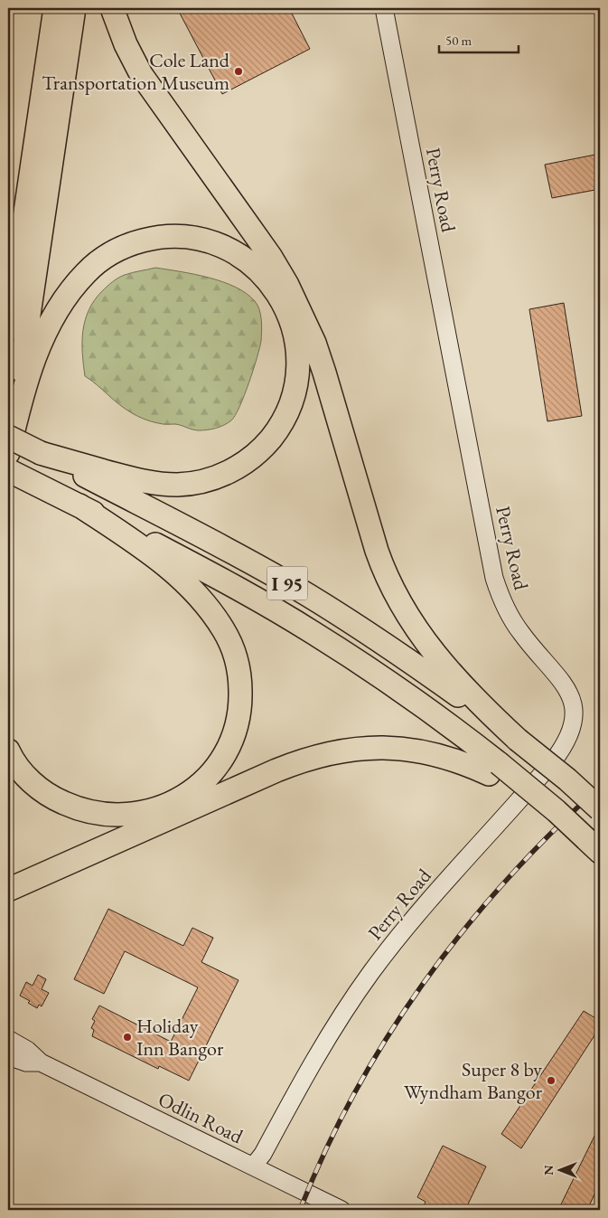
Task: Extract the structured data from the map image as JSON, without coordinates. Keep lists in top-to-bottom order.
{
  "streets": {
    "highway": ["I 95"],
    "street": ["Perry Road", "Odlin Road"]
  },
  "crossings": [
    ["Perry Road", "Odlin Road"]
  ],
  "places": ["Cole Land Transportation Museum", "Holiday Inn Bangor", "Super 8 by Wyndham Bangor"],
  "scale_bar": "50 m",
  "north": "left"
}
